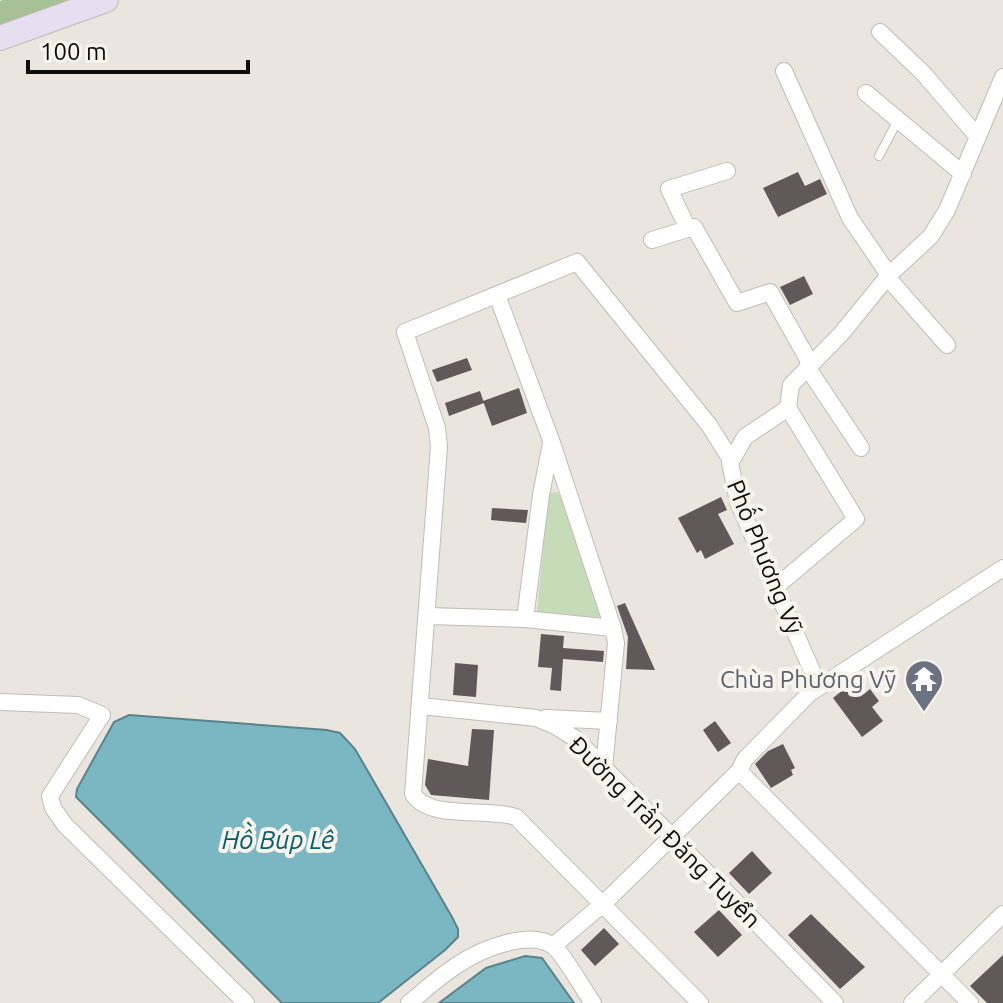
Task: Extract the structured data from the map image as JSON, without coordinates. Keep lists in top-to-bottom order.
{
  "streets": {
    "street": ["Phố Phương Vỹ", "Đường Trần Đăng Tuyển"]
  },
  "water": ["Hồ Búp Lê"],
  "places": {
    "temple": ["Chùa Phương Vỹ"]
  },
  "scale_bar": "100 m"
}
